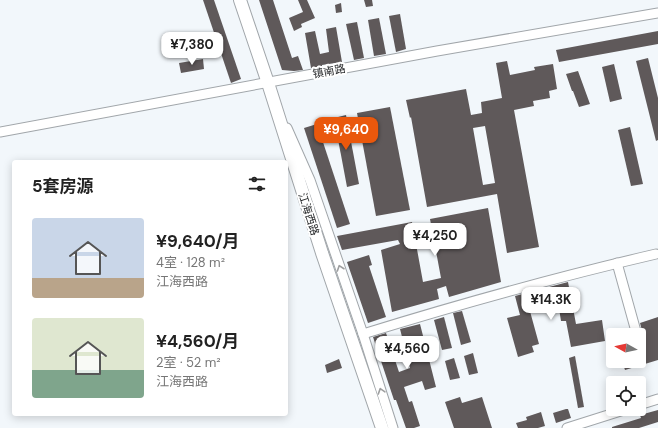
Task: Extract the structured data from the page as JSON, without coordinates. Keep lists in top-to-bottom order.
{
  "streets": {
    "main road": ["江海西路"],
    "street": ["镇南路"]
  },
  "crossings": [
    ["镇南路", "江海西路"]
  ],
  "north": "left",
  "page": {
    "price": [
      "¥7,380",
      "¥9,640",
      "¥4,250",
      "¥14.3K",
      "¥4,560"
    ],
    "heading": "5套房源",
    "list": [
      {
        "name": "¥9,640/月",
        "note": "4室 · 128 m² · 江海西路"
      },
      {
        "name": "¥4,560/月",
        "note": "2室 · 52 m² · 江海西路"
      }
    ]
  }
}
